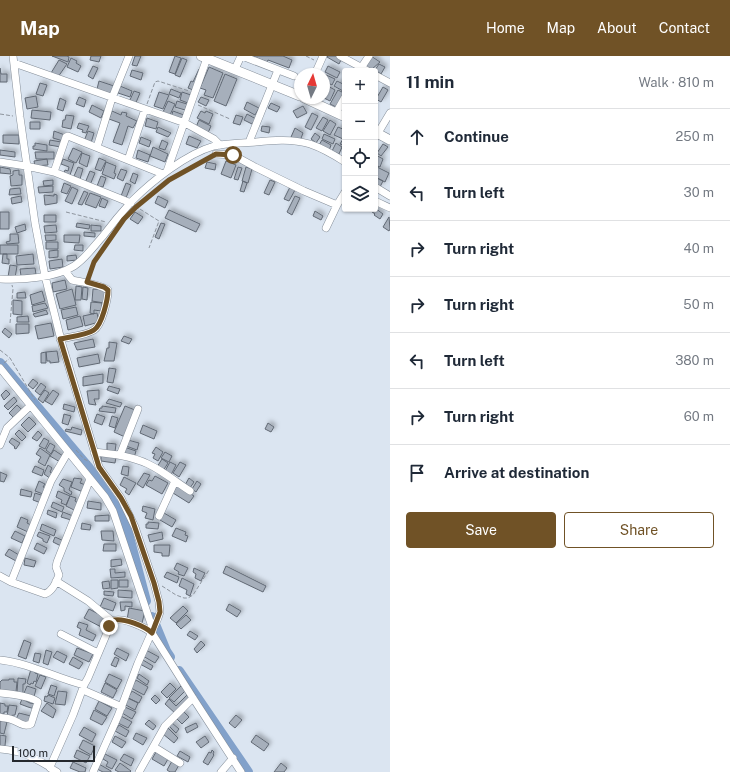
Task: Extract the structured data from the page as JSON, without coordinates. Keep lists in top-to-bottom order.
{
  "scale_bar": "100 m",
  "north": "top",
  "page": {
    "header": "Map",
    "nav": [
      "Home",
      "Map",
      "About",
      "Contact"
    ],
    "heading": ["11 min", "Walk · 810 m"],
    "map_buttons": ["+", "−"],
    "list": [
      ["Continue", "250 m"],
      ["Turn left", "30 m"],
      ["Turn right", "40 m"],
      ["Turn right", "50 m"],
      ["Turn left", "380 m"],
      ["Turn right", "60 m"],
      "Arrive at destination"
    ],
    "buttons": ["Save", "Share"],
    "scale": "100 m"
  }
}
